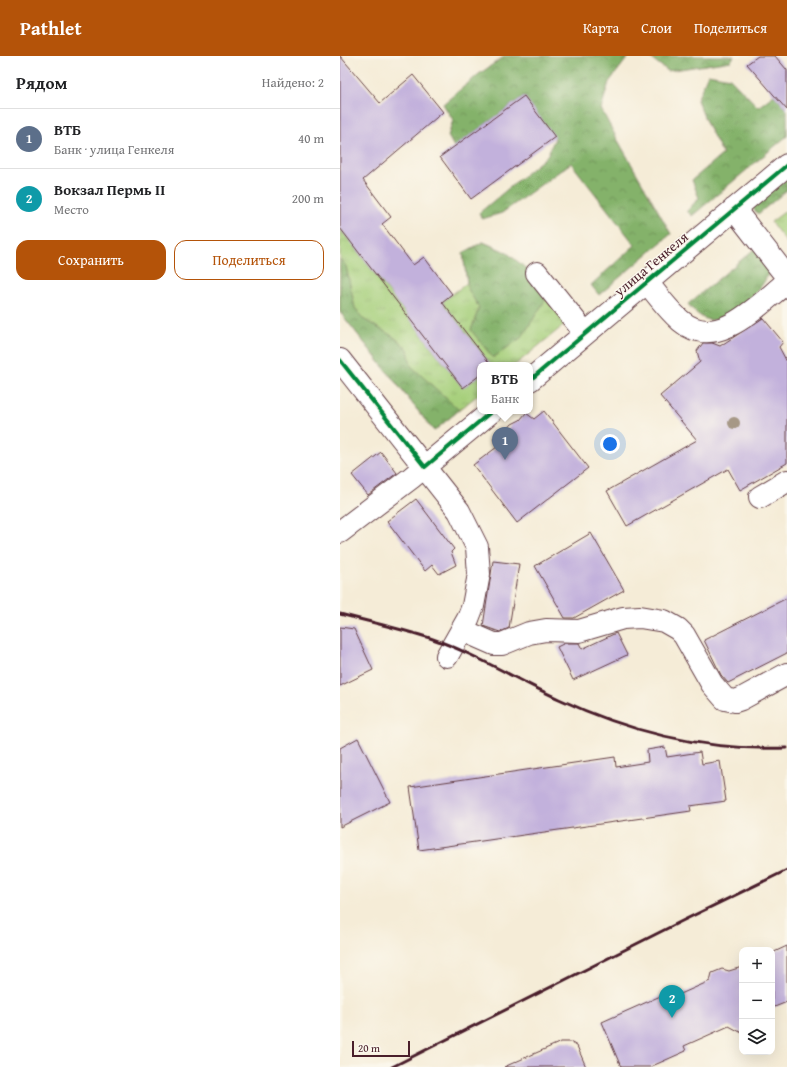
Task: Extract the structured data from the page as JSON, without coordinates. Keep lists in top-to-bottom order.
{
  "streets": {
    "street": ["улица Генкеля"]
  },
  "scale_bar": "20 m",
  "page": {
    "header": "Pathlet",
    "nav": ["Карта", "Слои", "Поделиться"],
    "heading": ["Рядом", "Найдено: 2"],
    "list": [
      {
        "mark": "1",
        "name": "ВТБ",
        "note": "Банк · улица Генкеля",
        "value": "40 m"
      },
      {
        "mark": "2",
        "name": "Вокзал Пермь II",
        "note": "Место",
        "value": "200 m"
      }
    ],
    "buttons": ["Сохранить", "Поделиться"],
    "popup": ["ВТБ", "Банк"],
    "pins": ["1", "2"],
    "map_buttons": ["+", "−"],
    "scale": "20 m"
  }
}
